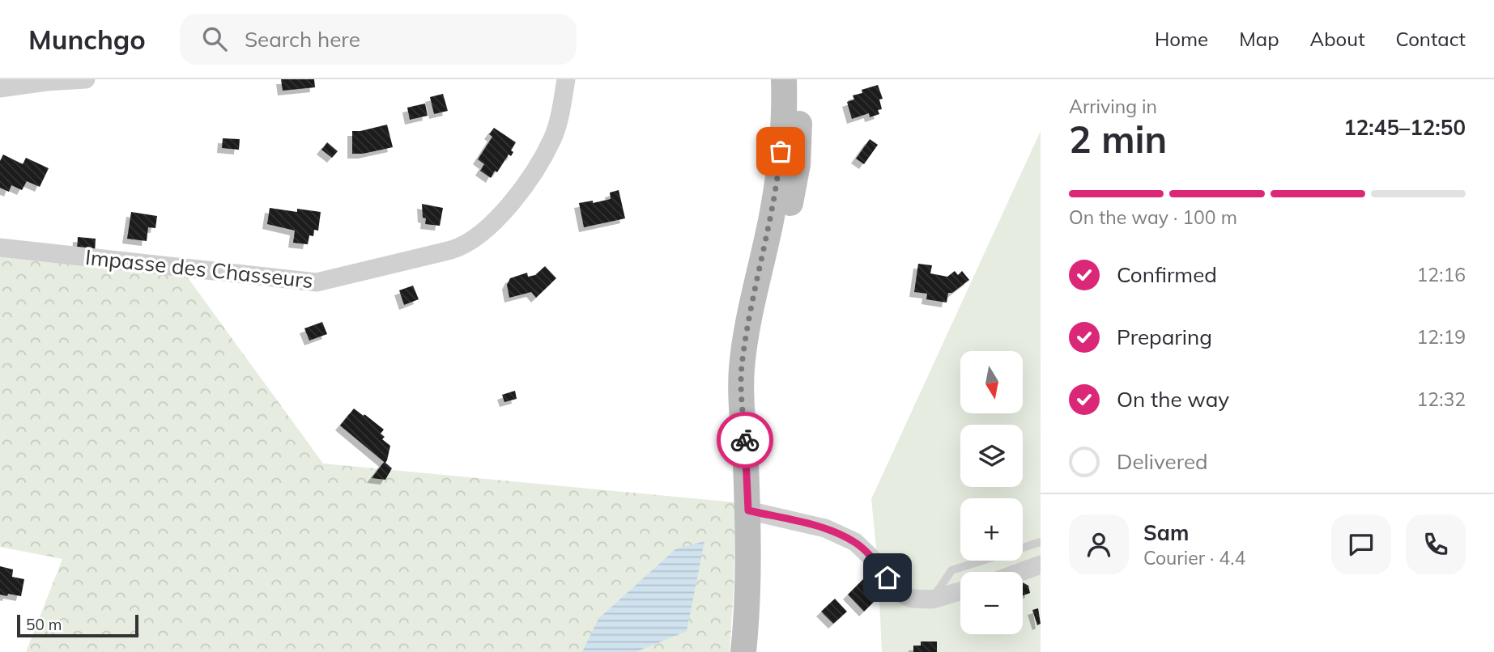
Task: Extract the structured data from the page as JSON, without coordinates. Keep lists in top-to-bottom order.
{
  "streets": {
    "street": ["Impasse des Chasseurs"]
  },
  "scale_bar": "50 m",
  "north": "bottom",
  "page": {
    "header": "Munchgo",
    "search": "Search here",
    "nav": [
      "Home",
      "Map",
      "About",
      "Contact"
    ],
    "heading": ["2 min", "Arriving in", "12:45–12:50"],
    "panel": ["Sam", "Courier · 4.4"],
    "bar": "On the way · 100 m",
    "list": [
      ["Confirmed", "12:16"],
      ["Preparing", "12:19"],
      ["On the way", "12:32"],
      "Delivered"
    ],
    "map_buttons": ["+", "−"],
    "scale": "50 m"
  }
}
